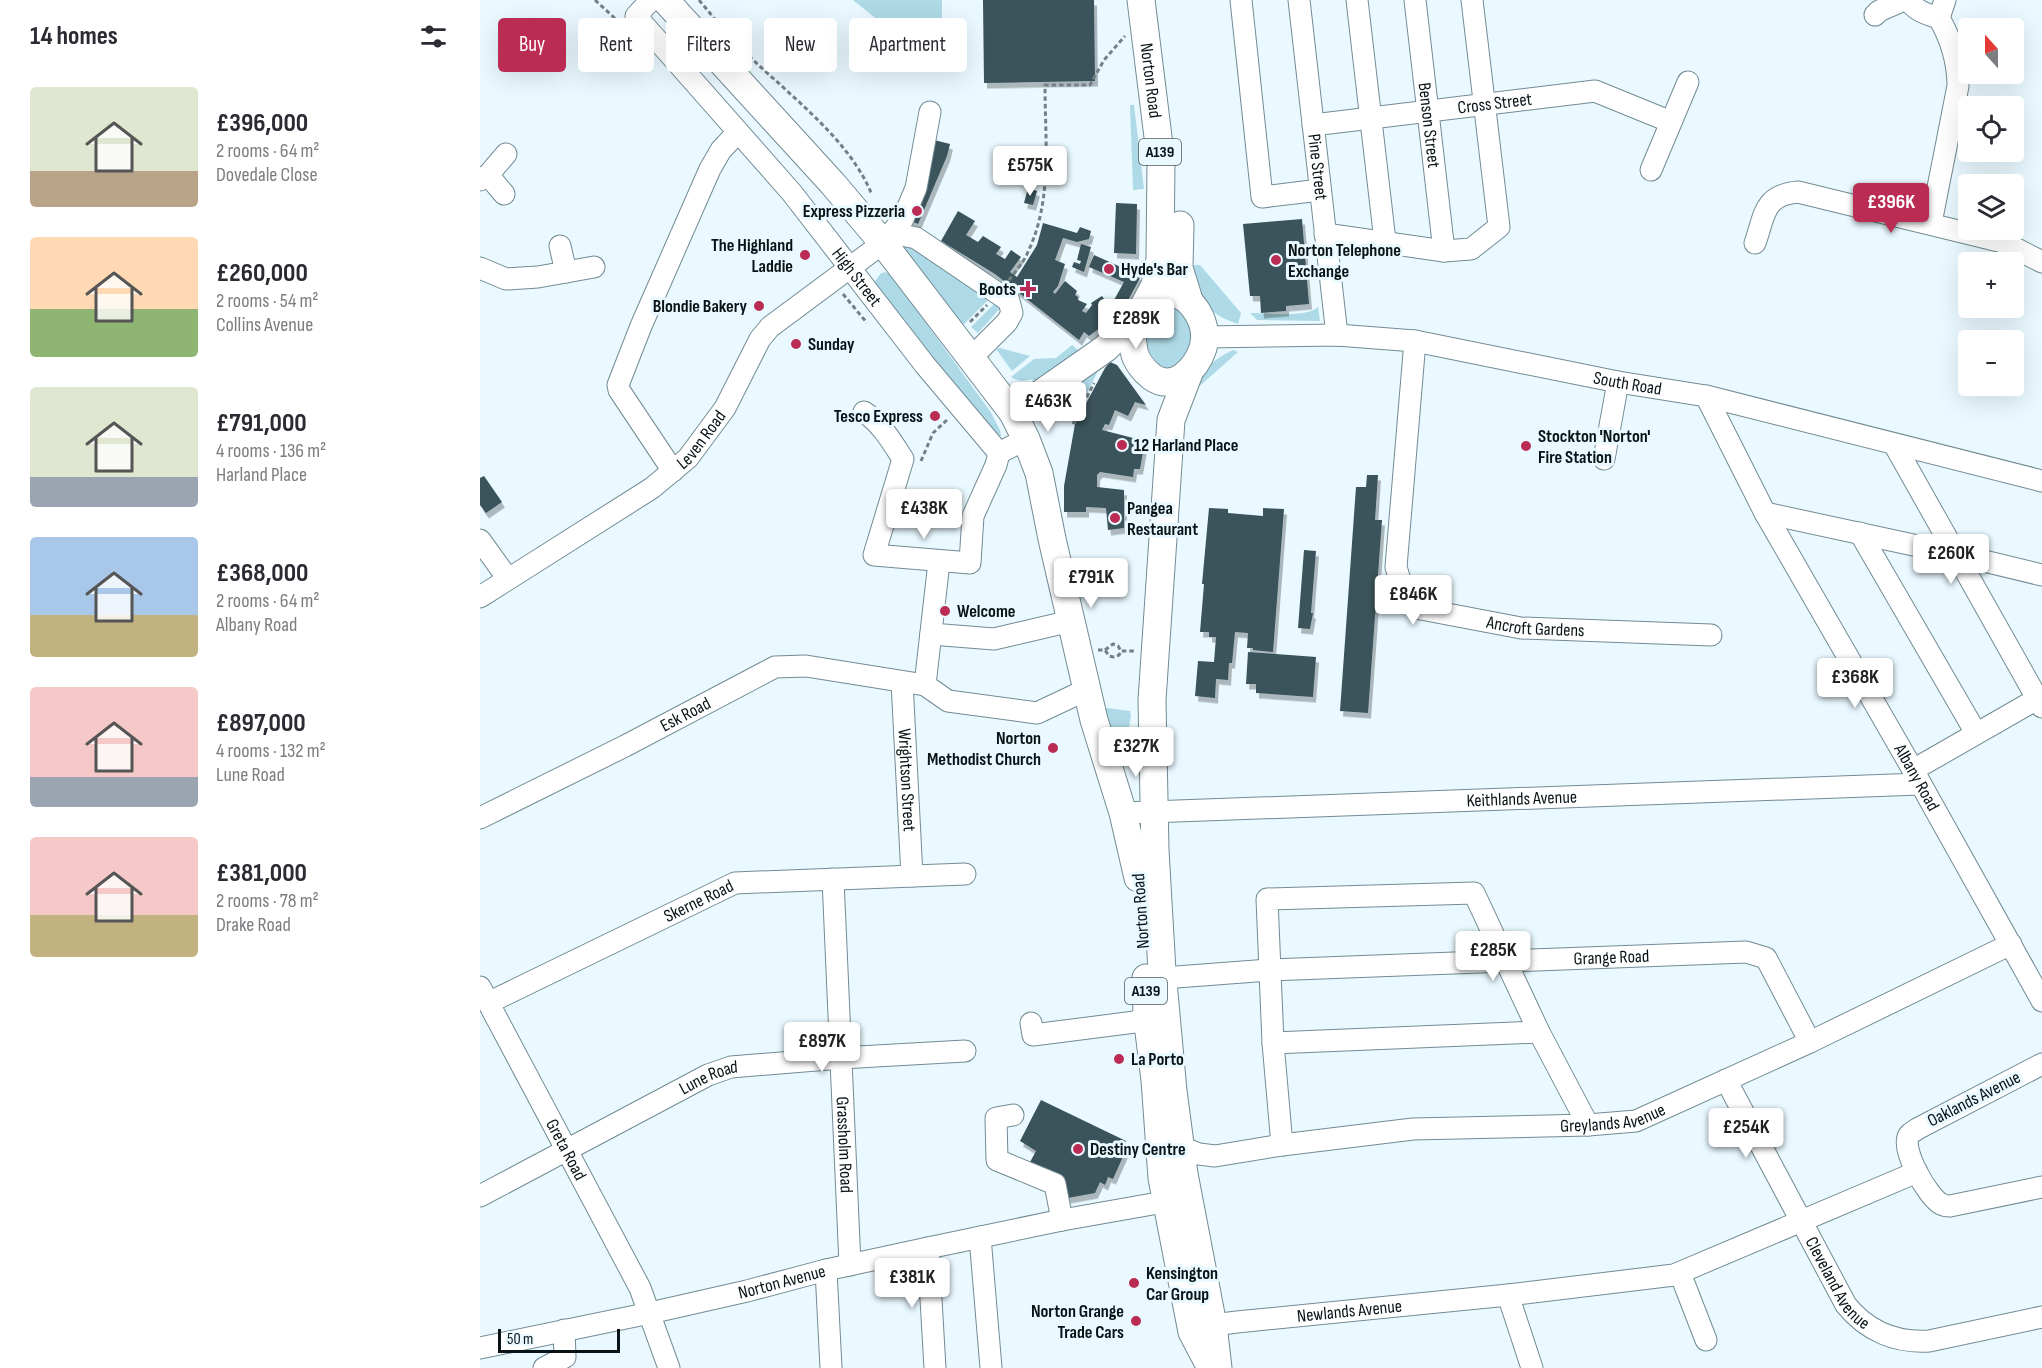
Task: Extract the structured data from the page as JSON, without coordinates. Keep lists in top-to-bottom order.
{
  "streets": {
    "main road": ["Norton Road", "A139"],
    "street": [
      "Cross Street",
      "Benson Street",
      "Pine Street",
      "High Street",
      "South Road",
      "Leven Road",
      "Ancroft Gardens",
      "Esk Road",
      "Albany Road",
      "Wrightson Street",
      "Keithlands Avenue",
      "Skerne Road",
      "Grange Road",
      "Lune Road",
      "Oaklands Avenue",
      "Greylands Avenue",
      "Grassholm Road",
      "Greta Road",
      "Cleveland Avenue",
      "Norton Avenue",
      "Newlands Avenue"
    ]
  },
  "crossings": [
    ["Norton Road", "A139"],
    ["Norton Road", "South Road"],
    ["Norton Road", "Keithlands Avenue"],
    ["Norton Road", "Grange Road"],
    ["Norton Road", "Greylands Avenue"],
    ["Norton Road", "Norton Avenue"],
    ["Norton Road", "Newlands Avenue"],
    ["Cross Street", "Benson Street"],
    ["Cross Street", "Pine Street"],
    ["A139", "South Road"],
    ["Pine Street", "South Road"],
    ["High Street", "Leven Road"],
    ["South Road", "Ancroft Gardens"],
    ["South Road", "Albany Road"],
    ["Esk Road", "Wrightson Street"],
    ["Albany Road", "Keithlands Avenue"],
    ["Albany Road", "Greylands Avenue"],
    ["Wrightson Street", "Skerne Road"],
    ["Skerne Road", "Grassholm Road"],
    ["Skerne Road", "Greta Road"],
    ["Grange Road", "Greylands Avenue"],
    ["Lune Road", "Grassholm Road"],
    ["Lune Road", "Greta Road"],
    ["Oaklands Avenue", "Newlands Avenue"],
    ["Greylands Avenue", "Cleveland Avenue"],
    ["Grassholm Road", "Norton Avenue"],
    ["Greta Road", "Norton Avenue"],
    ["Cleveland Avenue", "Newlands Avenue"]
  ],
  "places": {
    "other": [
      "Express Pizzeria",
      "The Highland Laddie",
      "Norton Telephone Exchange",
      "Hyde's Bar",
      "Blondie Bakery",
      "Sunday",
      "Tesco Express",
      "12 Harland Place",
      "Stockton 'Norton' Fire Station",
      "Pangea Restaurant",
      "Welcome",
      "Norton Methodist Church",
      "La Porto",
      "Destiny Centre",
      "Kensington Car Group",
      "Norton Grange Trade Cars"
    ],
    "health": ["Boots"]
  },
  "scale_bar": "50 m",
  "north": "top",
  "page": {
    "heading": "14 homes",
    "map_buttons": ["+", "−"],
    "chip": [
      "Buy",
      "Rent",
      "Filters",
      "New",
      "Apartment"
    ],
    "list": [
      {
        "name": "£396,000",
        "note": "2 rooms · 64 m² · Dovedale Close"
      },
      {
        "name": "£260,000",
        "note": "2 rooms · 54 m² · Collins Avenue"
      },
      {
        "name": "£791,000",
        "note": "4 rooms · 136 m² · Harland Place"
      },
      {
        "name": "£368,000",
        "note": "2 rooms · 64 m² · Albany Road"
      },
      {
        "name": "£897,000",
        "note": "4 rooms · 132 m² · Lune Road"
      },
      {
        "name": "£381,000",
        "note": "2 rooms · 78 m² · Drake Road"
      }
    ],
    "price": [
      "£575K",
      "£396K",
      "£289K",
      "£463K",
      "£438K",
      "£260K",
      "£791K",
      "£846K",
      "£368K",
      "£327K",
      "£285K",
      "£897K",
      "£254K",
      "£381K"
    ],
    "scale": "50 m"
  }
}
